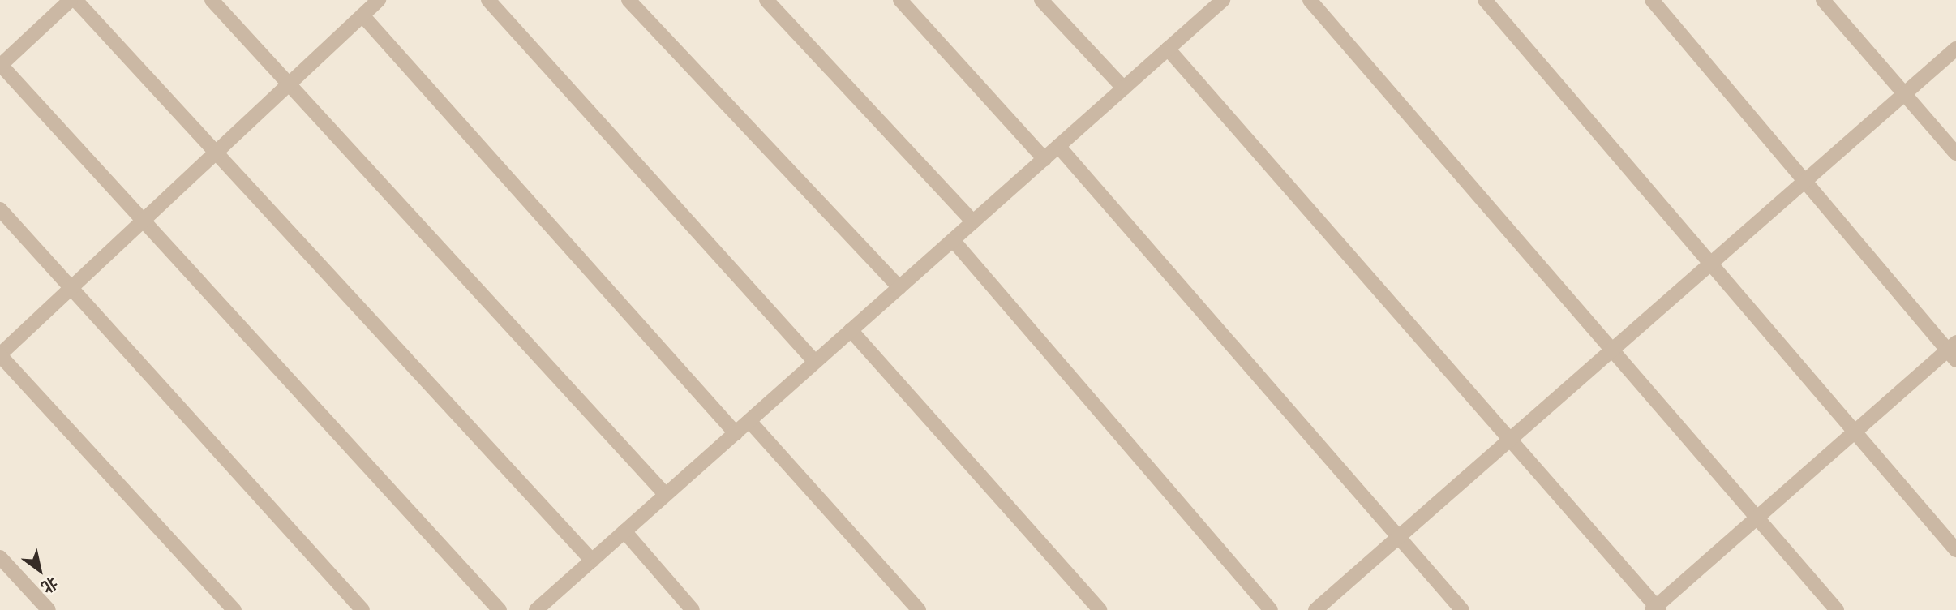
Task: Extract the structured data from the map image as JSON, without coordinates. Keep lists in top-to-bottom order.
{
  "north": "bottom right"
}
